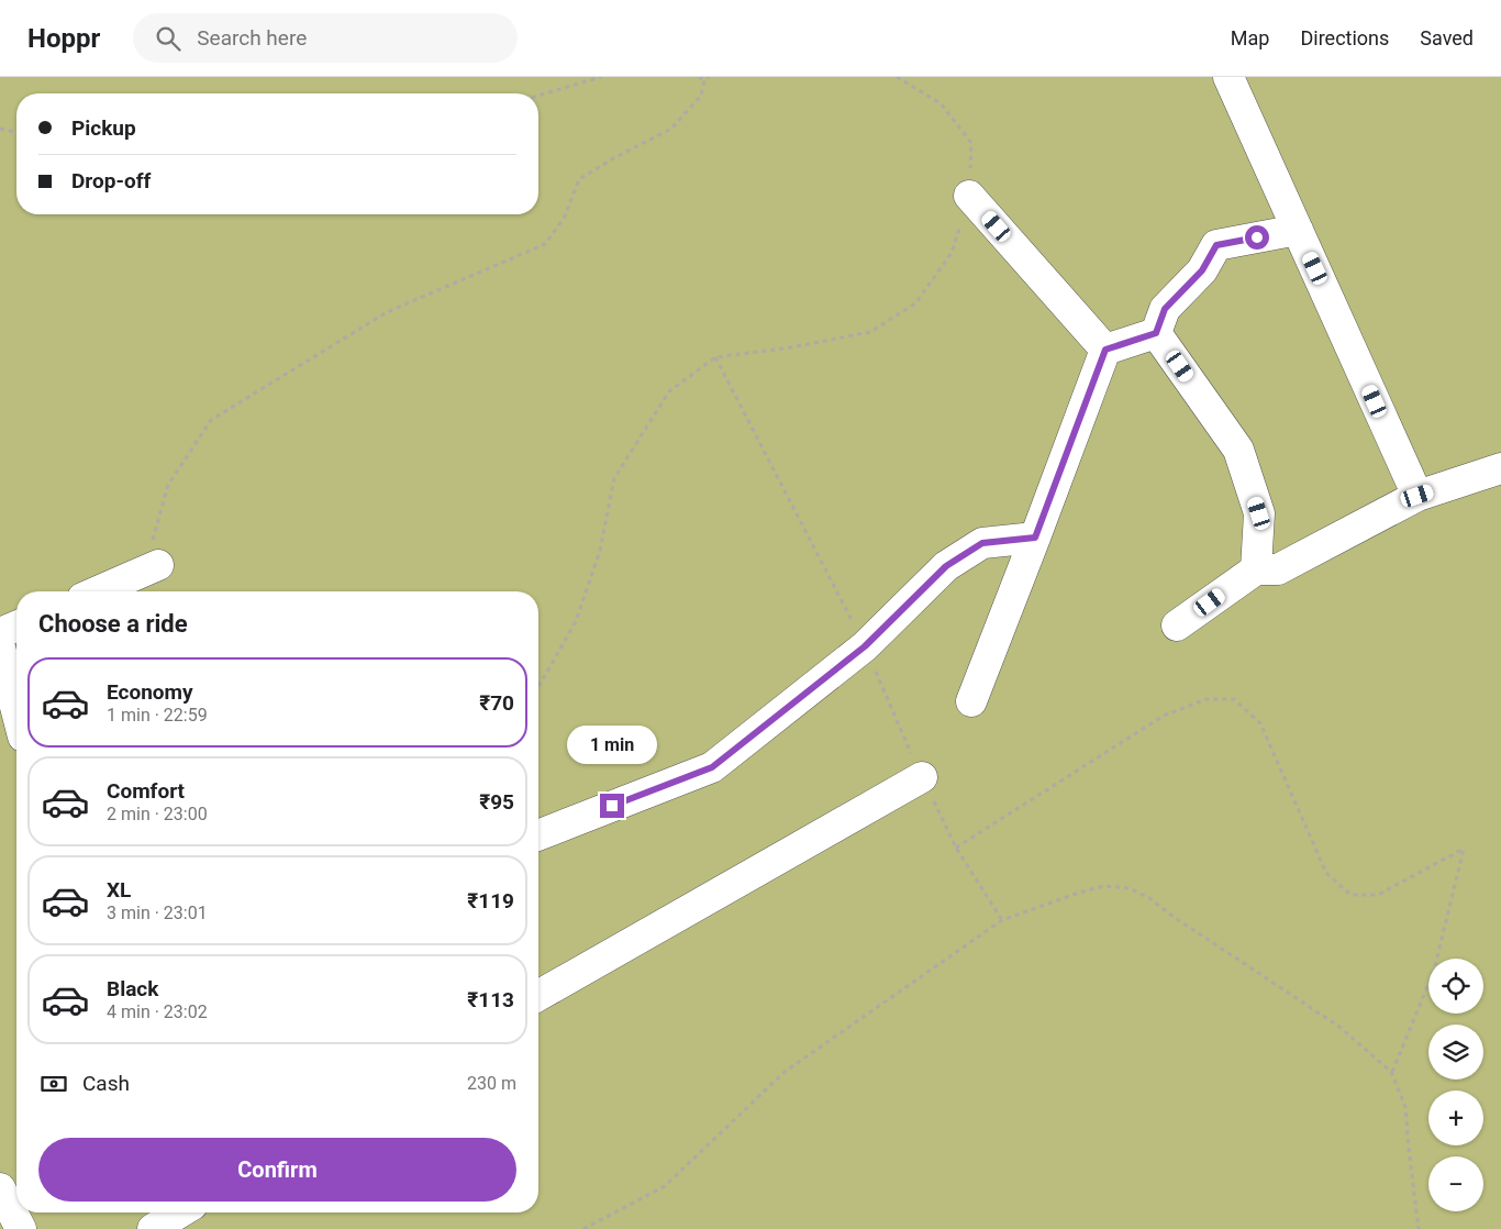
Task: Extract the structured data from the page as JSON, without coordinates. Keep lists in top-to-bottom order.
{
  "page": {
    "header": "Hoppr",
    "search": "Search here",
    "nav": ["Map", "Directions", "Saved"],
    "banner": ["Pickup", "Drop-off"],
    "heading": "Choose a ride",
    "list": [
      {
        "name": "Economy",
        "note": "1 min · 22:59",
        "value": "₹70"
      },
      {
        "name": "Comfort",
        "note": "2 min · 23:00",
        "value": "₹95"
      },
      {
        "name": "XL",
        "note": "3 min · 23:01",
        "value": "₹119"
      },
      {
        "name": "Black",
        "note": "4 min · 23:02",
        "value": "₹113"
      }
    ],
    "bubble": "1 min",
    "map_buttons": ["+", "−"],
    "pay": ["Cash", "230 m"],
    "buttons": "Confirm"
  }
}
